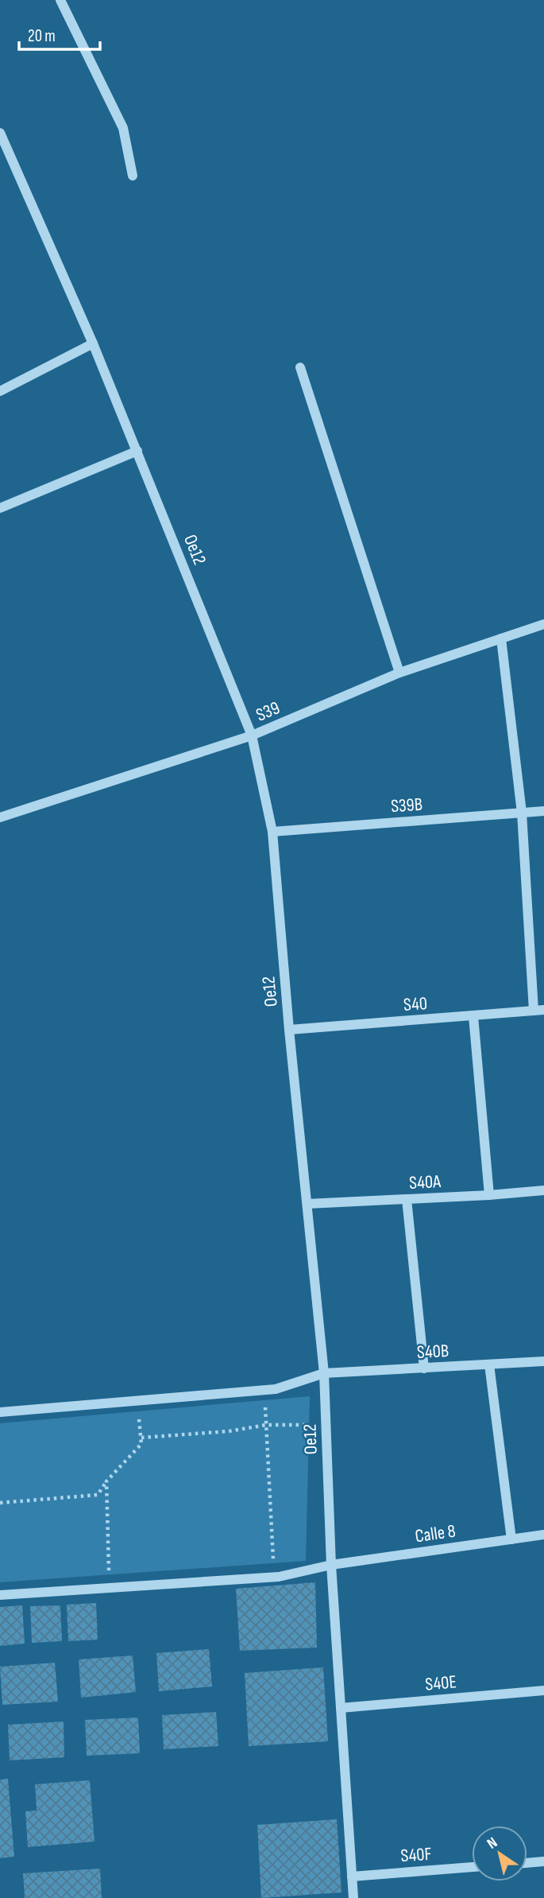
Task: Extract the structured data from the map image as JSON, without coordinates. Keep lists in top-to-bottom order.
{
  "streets": {
    "street": [
      "Oe12",
      "S39",
      "S39B",
      "S40",
      "S40A",
      "S40B",
      "Calle 8",
      "S40E",
      "S40F"
    ]
  },
  "crossings": [
    ["Oe12", "S39"],
    ["Oe12", "S39B"],
    ["Oe12", "S40"],
    ["Oe12", "S40A"],
    ["Oe12", "S40B"],
    ["Oe12", "Calle 8"],
    ["Oe12", "S40E"],
    ["Oe12", "S40F"]
  ],
  "scale_bar": "20 m",
  "north": "top left"
}
